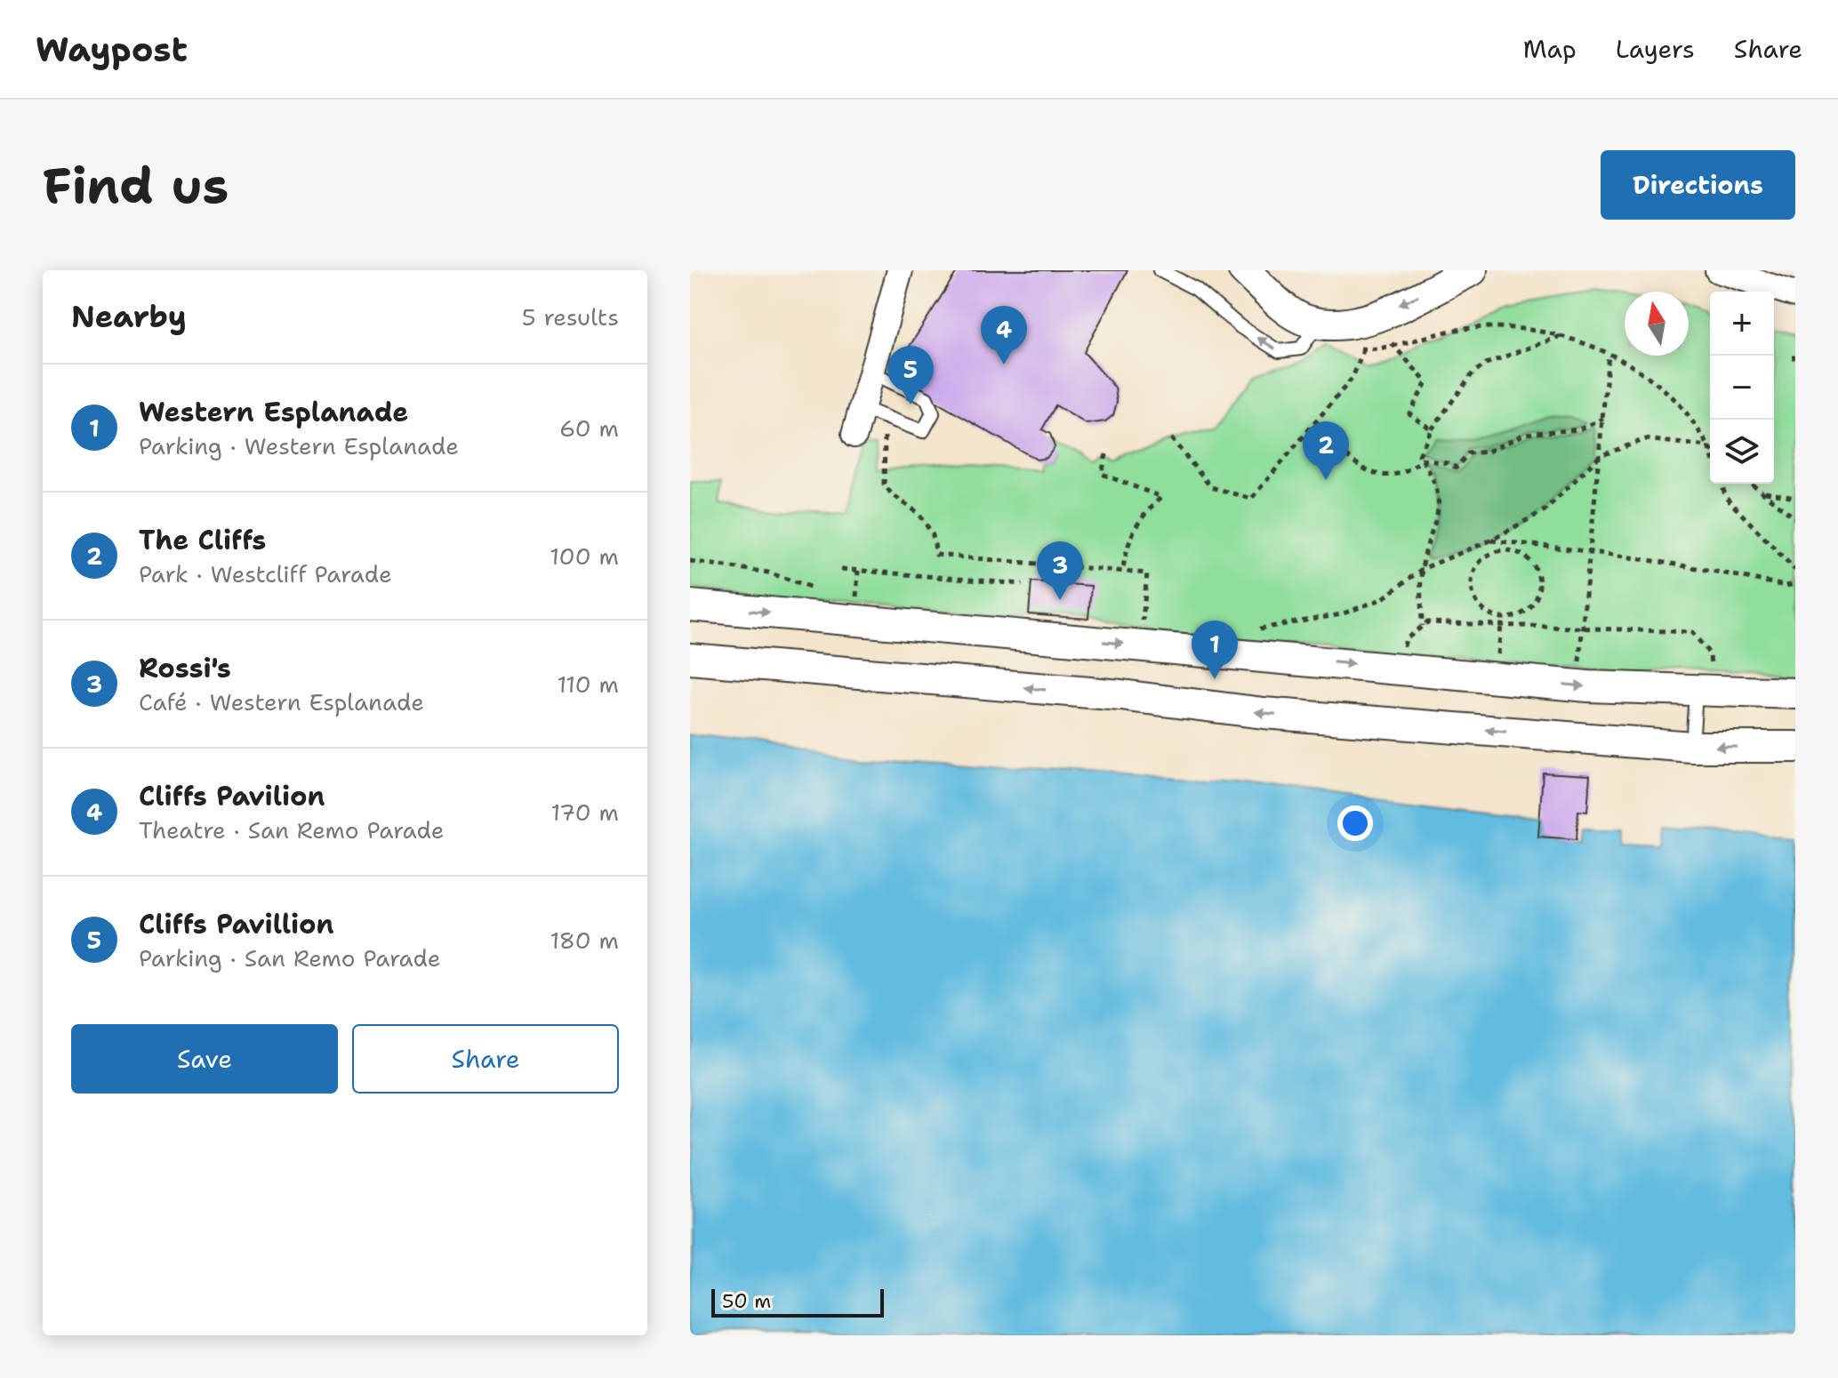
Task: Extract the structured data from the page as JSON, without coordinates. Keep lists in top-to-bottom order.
{
  "scale_bar": "50 m",
  "north": "top",
  "page": {
    "header": "Waypost",
    "nav": ["Map", "Layers", "Share"],
    "buttons": [
      "Directions",
      ["Save", "Share"]
    ],
    "title": "Find us",
    "heading": ["Nearby", "5 results"],
    "map_buttons": ["+", "−"],
    "pins": [
      "4",
      "5",
      "2",
      "3",
      "1"
    ],
    "list": [
      {
        "mark": "1",
        "name": "Western Esplanade",
        "note": "Parking · Western Esplanade",
        "value": "60 m"
      },
      {
        "mark": "2",
        "name": "The Cliffs",
        "note": "Park · Westcliff Parade",
        "value": "100 m"
      },
      {
        "mark": "3",
        "name": "Rossi's",
        "note": "Café · Western Esplanade",
        "value": "110 m"
      },
      {
        "mark": "4",
        "name": "Cliffs Pavilion",
        "note": "Theatre · San Remo Parade",
        "value": "170 m"
      },
      {
        "mark": "5",
        "name": "Cliffs Pavillion",
        "note": "Parking · San Remo Parade",
        "value": "180 m"
      }
    ],
    "scale": "50 m"
  }
}
